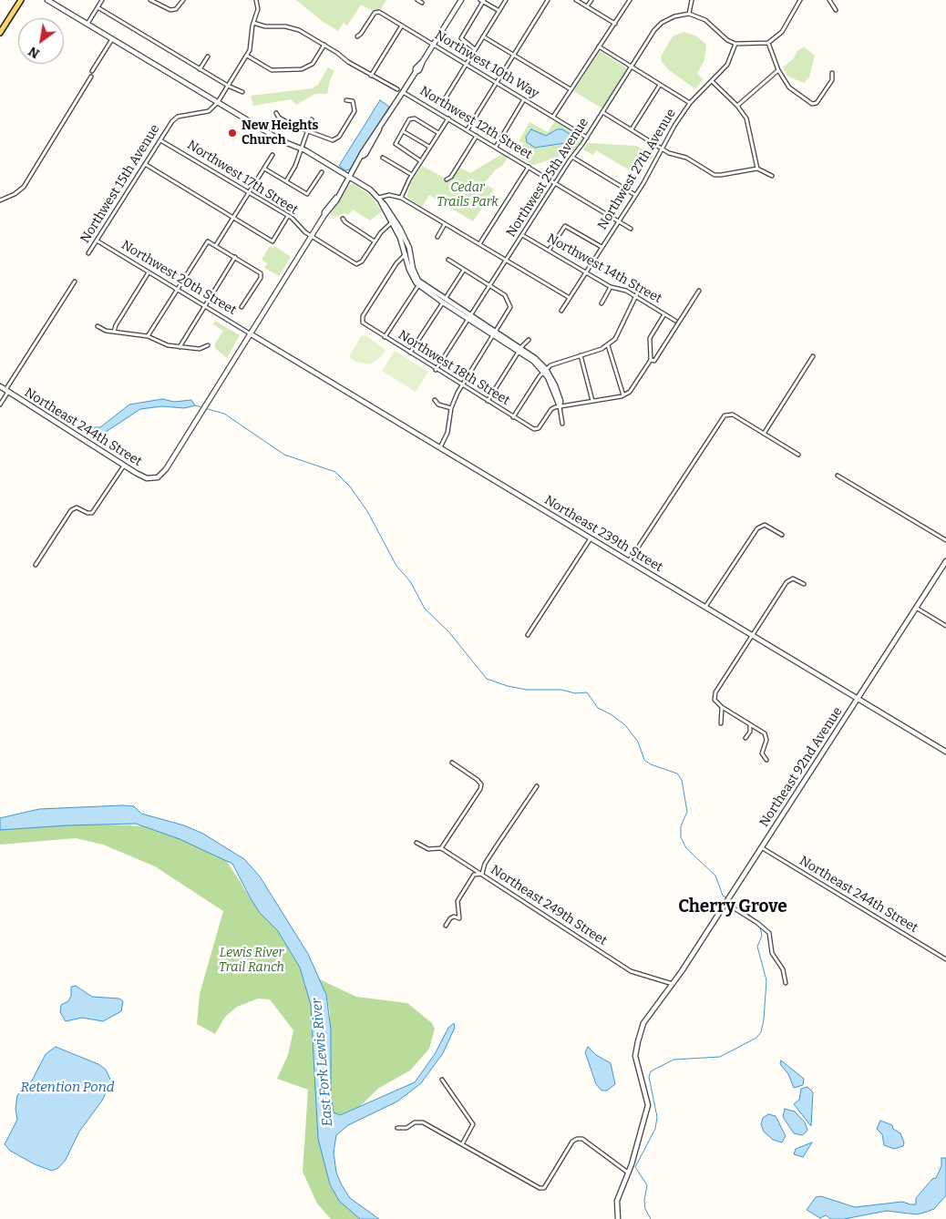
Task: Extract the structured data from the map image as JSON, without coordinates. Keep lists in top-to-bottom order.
{
  "streets": {
    "street": [
      "Northwest 10th Way",
      "Northwest 12th Street",
      "Northwest 27th Avenue",
      "Northwest 17th Street",
      "Northwest 25th Avenue",
      "Northwest 15th Avenue",
      "Northwest 14th Street",
      "Northwest 20th Street",
      "Northwest 18th Street",
      "Northeast 244th Street",
      "Northeast 239th Street",
      "Northeast 92nd Avenue",
      "Northeast 249th Street"
    ]
  },
  "crossings": [
    ["Northwest 10th Way", "Northwest 25th Avenue"],
    ["Northwest 12th Street", "Northwest 27th Avenue"],
    ["Northwest 12th Street", "Northwest 25th Avenue"],
    ["Northwest 27th Avenue", "Northwest 14th Street"],
    ["Northwest 17th Street", "Northwest 15th Avenue"],
    ["Northwest 25th Avenue", "Northwest 14th Street"],
    ["Northwest 25th Avenue", "Northwest 18th Street"],
    ["Northwest 15th Avenue", "Northwest 20th Street"],
    ["Northwest 20th Street", "Northeast 244th Street"],
    ["Northwest 20th Street", "Northeast 239th Street"],
    ["Northeast 244th Street", "Northeast 239th Street"],
    ["Northeast 244th Street", "Northeast 92nd Avenue"],
    ["Northeast 239th Street", "Northeast 92nd Avenue"],
    ["Northeast 92nd Avenue", "Northeast 249th Street"]
  ],
  "districts": ["Cherry Grove"],
  "water": ["East Fork Lewis River", "Retention Pond"],
  "parks": ["Cedar Trails Park", "Lewis River Trail Ranch"],
  "places": ["New Heights Church"],
  "north": "bottom left"
}
